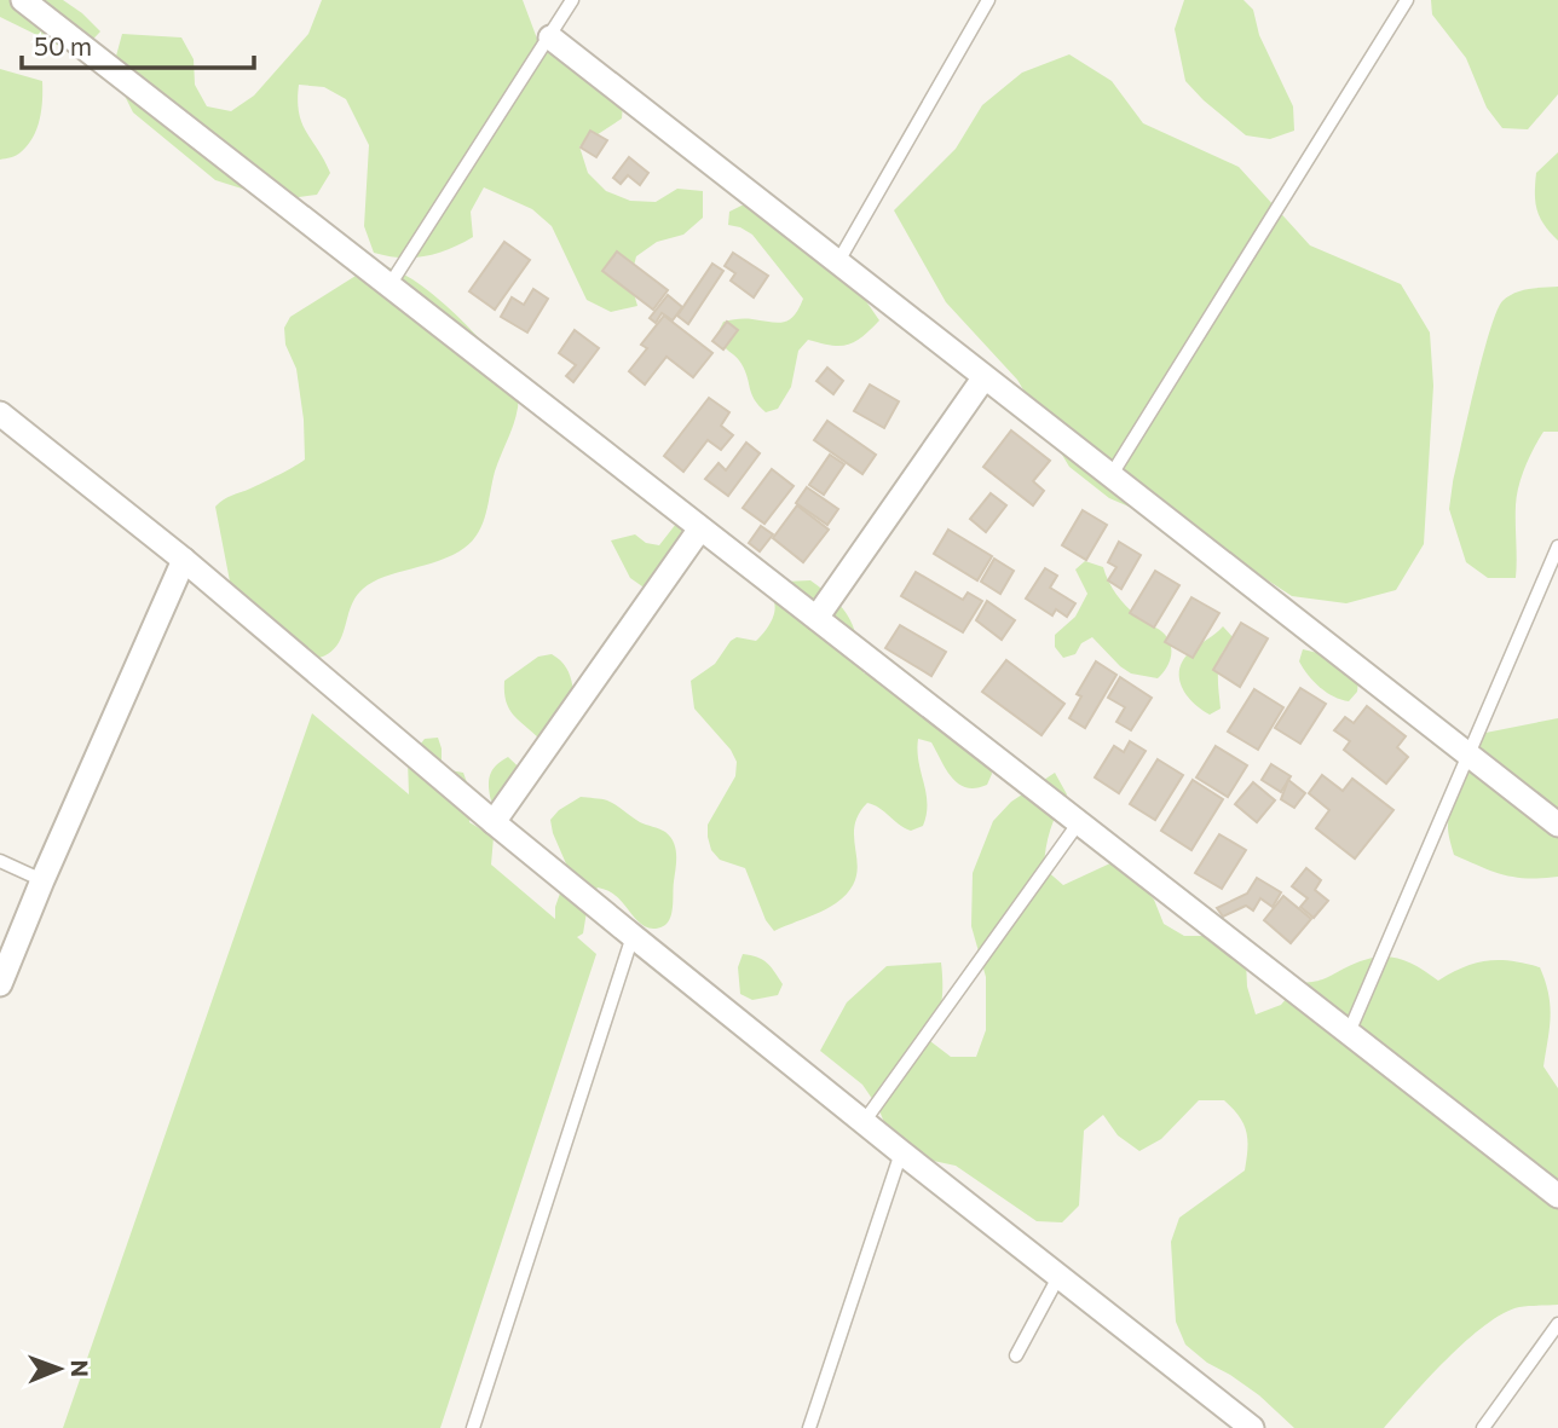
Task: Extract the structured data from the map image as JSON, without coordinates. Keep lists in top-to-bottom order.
{
  "scale_bar": "50 m",
  "north": "right"
}
